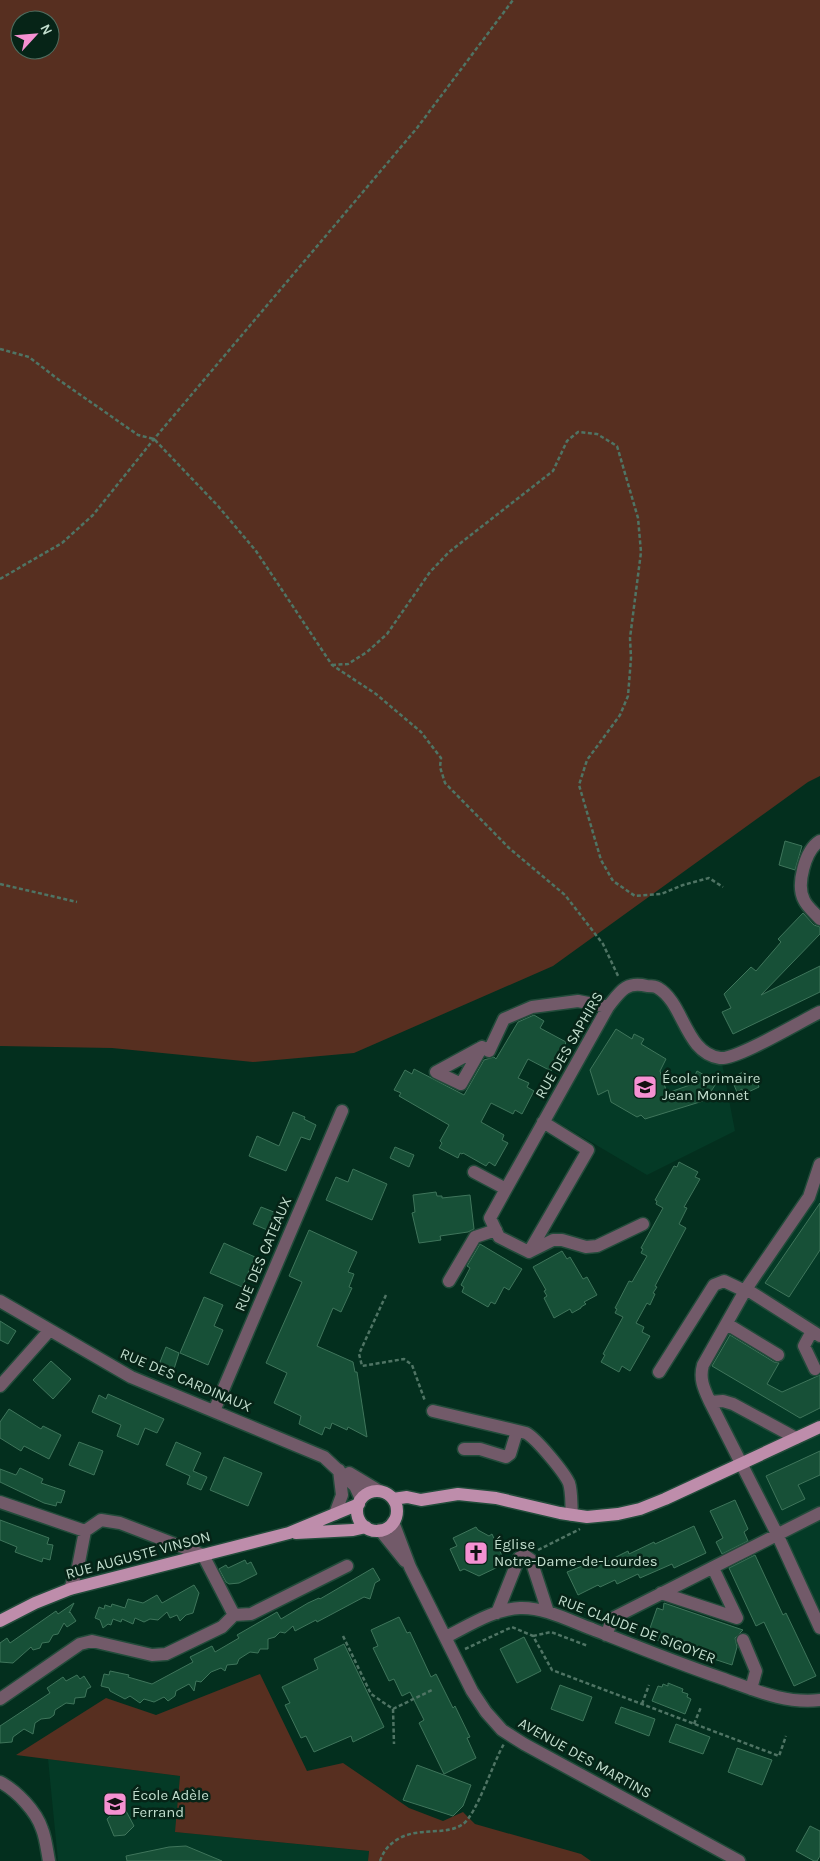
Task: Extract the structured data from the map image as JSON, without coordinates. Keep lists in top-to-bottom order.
{
  "streets": {
    "main road": ["RUE AUGUSTE VINSON"],
    "street": [
      "RUE DES SAPHIRS",
      "RUE DES CATEAUX",
      "RUE DES CARDINAUX",
      "RUE CLAUDE DE SIGOYER",
      "AVENUE DES MARTINS"
    ]
  },
  "crossings": [
    ["RUE DES CATEAUX", "RUE DES CARDINAUX"],
    ["RUE DES CARDINAUX", "AVENUE DES MARTINS"],
    ["RUE CLAUDE DE SIGOYER", "AVENUE DES MARTINS"]
  ],
  "places": {
    "school or university": ["École primaire Jean Monnet", "École Adèle Ferrand"],
    "church": ["Église Notre-Dame-de-Lourdes"]
  },
  "north": "top right"
}
